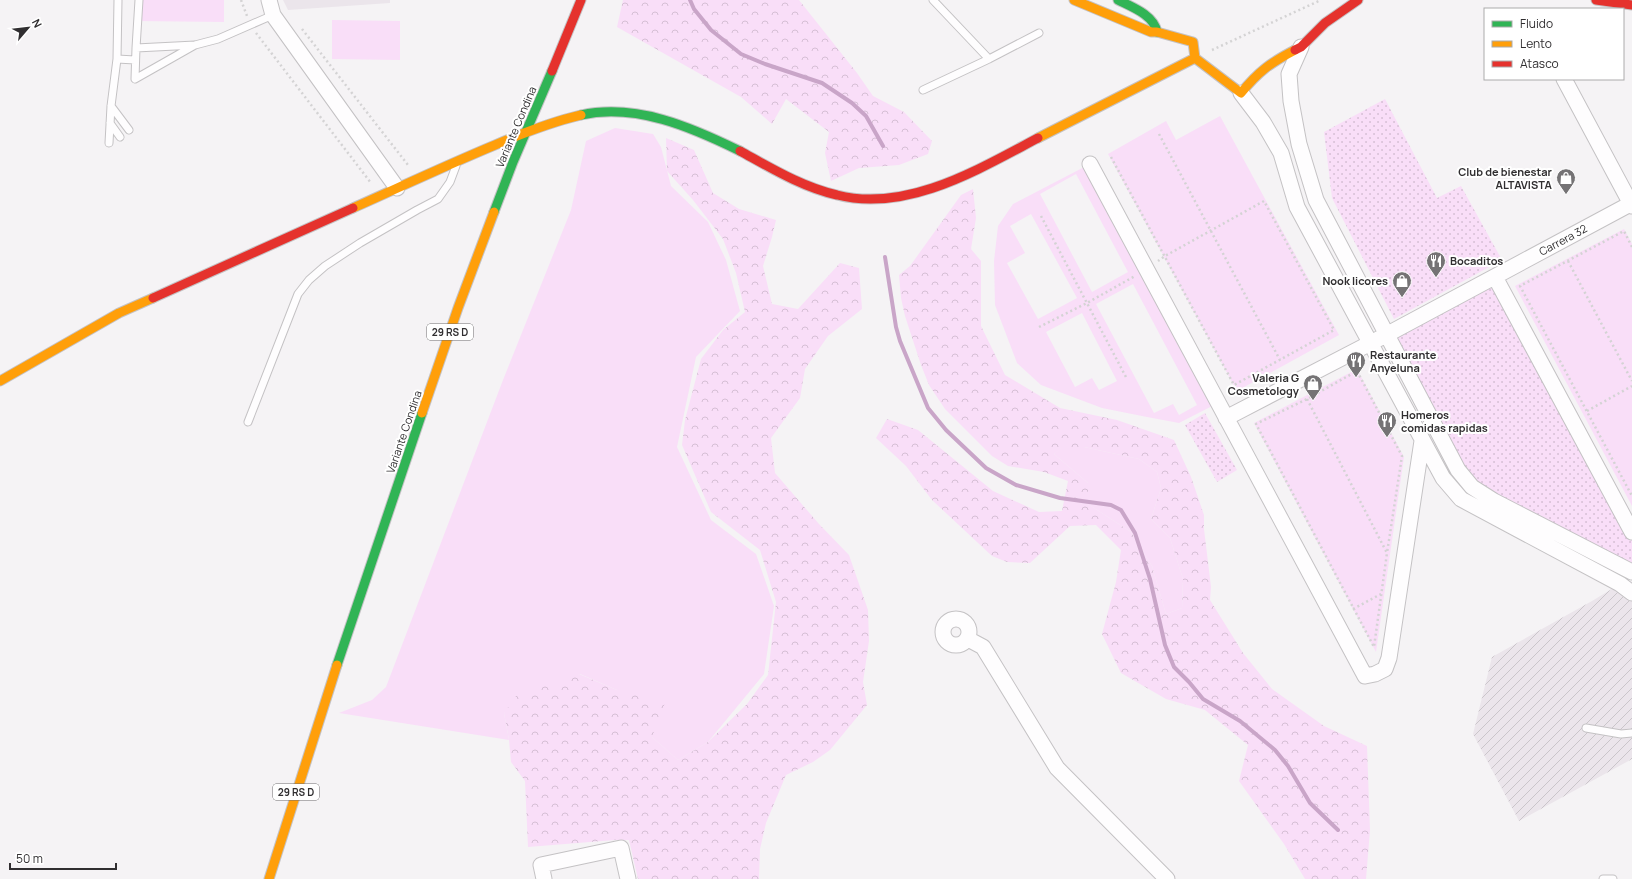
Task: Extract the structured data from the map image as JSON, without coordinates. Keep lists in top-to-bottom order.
{
  "streets": {
    "main road": ["Variante Condina", "29 RS D"],
    "street": ["Carrera 32"]
  },
  "places": {
    "shop": ["Club de bienestar ALTAVISTA", "Nook licores", "Valeria G Cosmetology"],
    "restaurant": ["Bocaditos", "Restaurante Anyeluna", "Homeros comidas rapidas"]
  },
  "legend": ["Fluido", "Lento", "Atasco"],
  "scale_bar": "50 m",
  "north": "top right"
}
